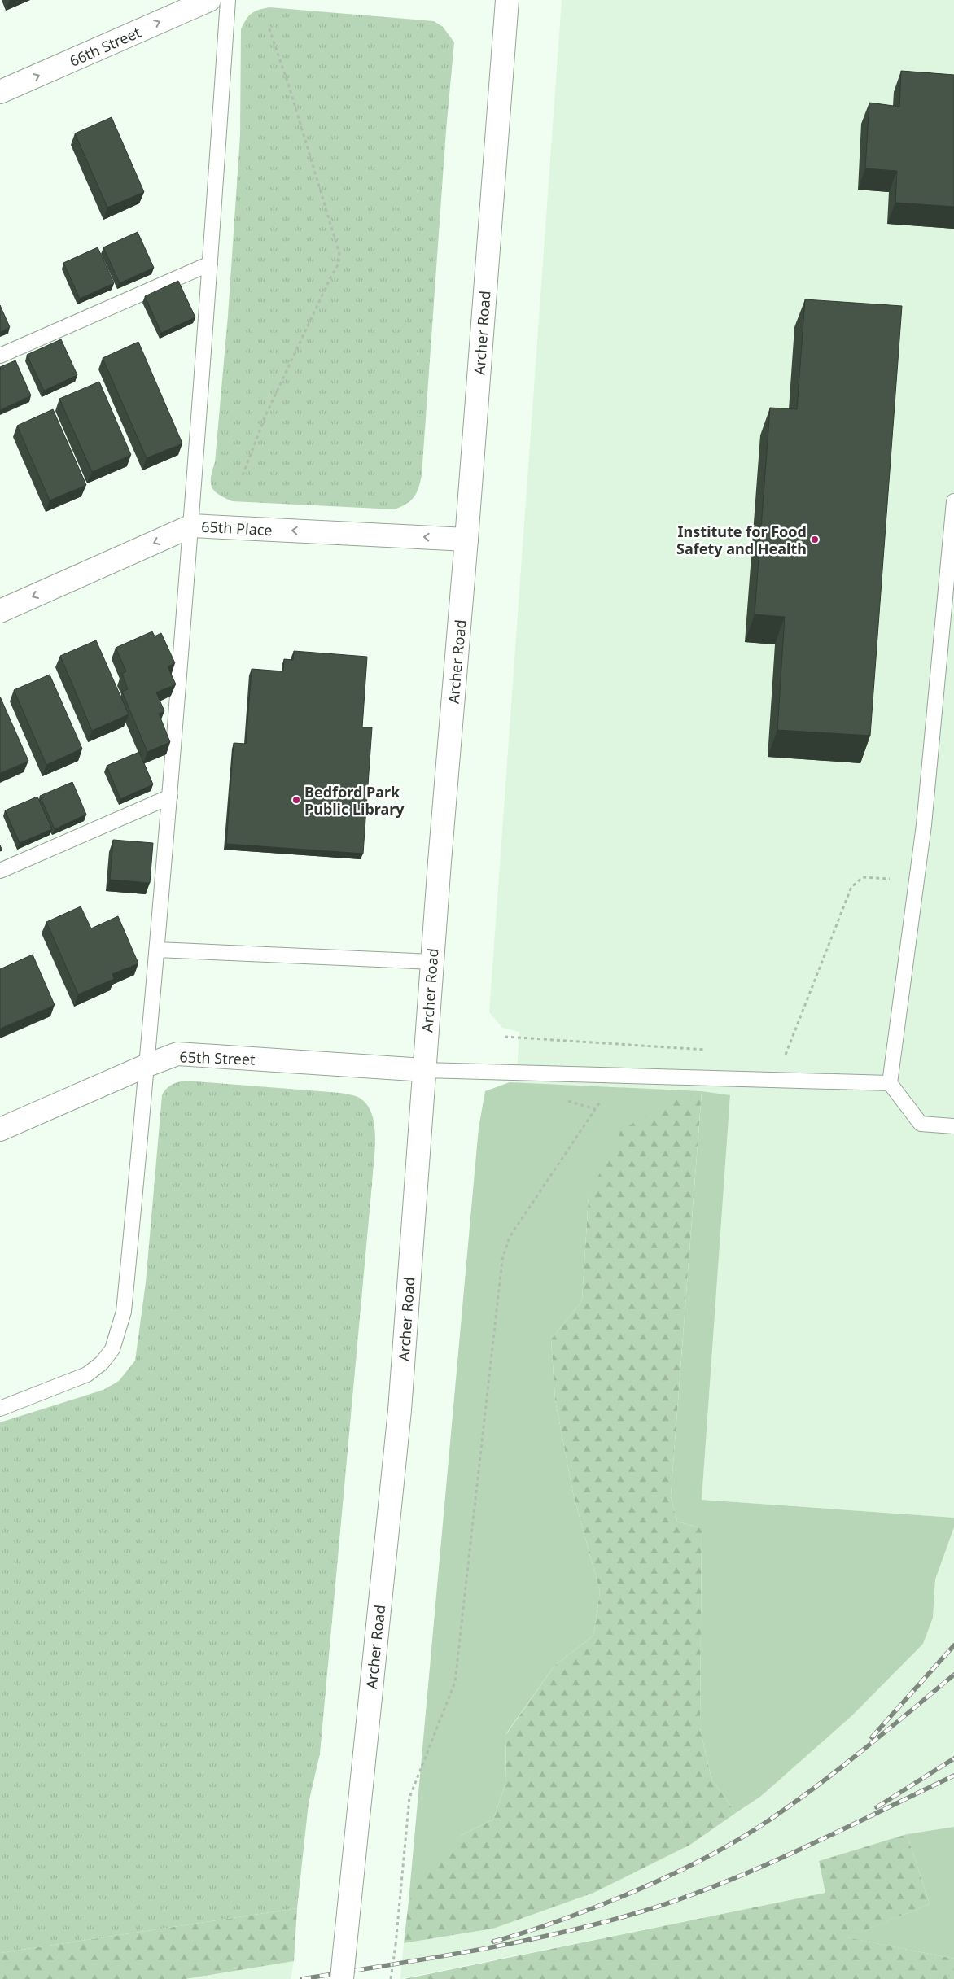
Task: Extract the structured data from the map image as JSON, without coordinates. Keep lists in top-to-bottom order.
{
  "streets": {
    "main road": [
      "66th Street",
      "Archer Road",
      "65th Place",
      "65th Street"
    ]
  },
  "crossings": [
    ["Archer Road", "65th Place"],
    ["Archer Road", "65th Street"]
  ],
  "one_way": ["66th Street", "65th Place"],
  "places": ["Institute for Food Safety and Health", "Bedford Park Public Library"]
}
